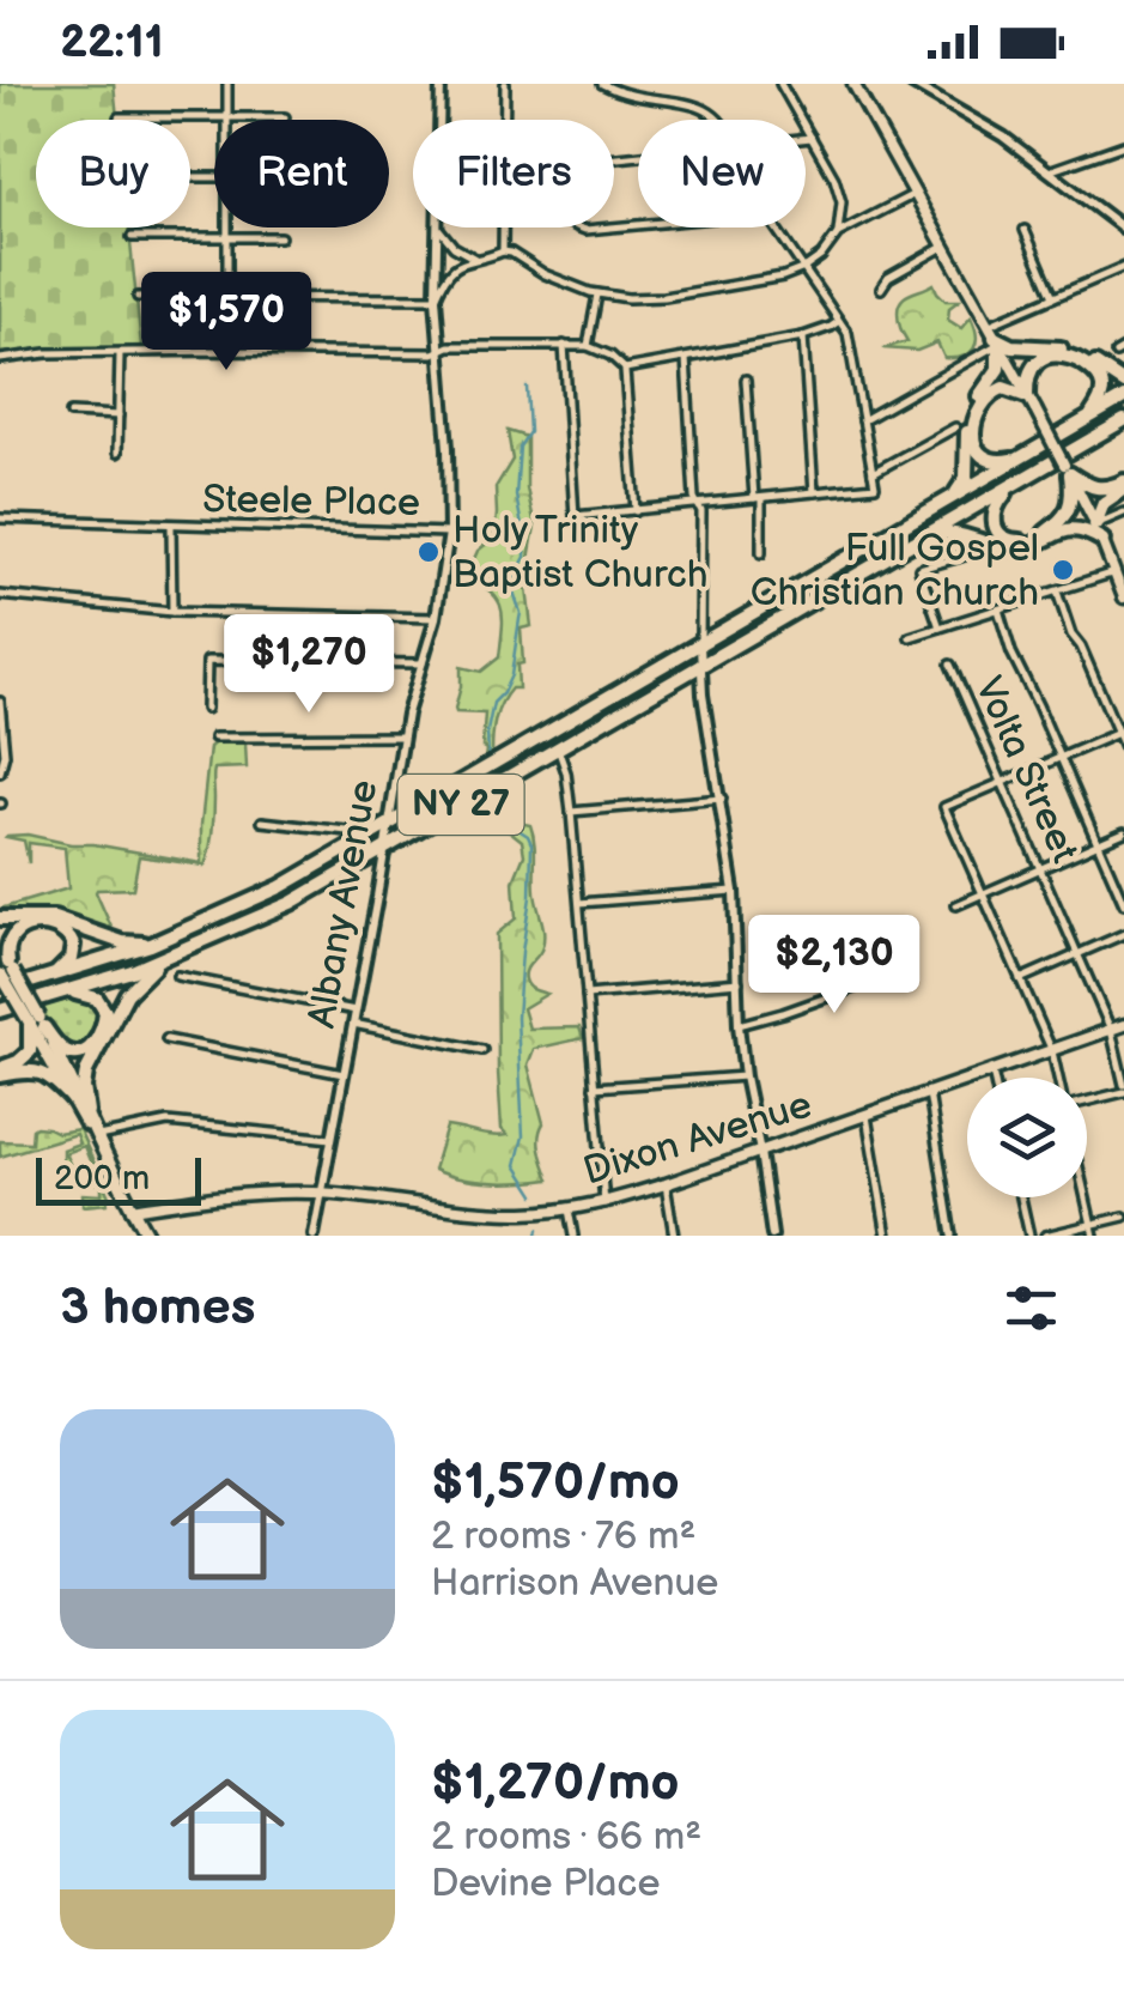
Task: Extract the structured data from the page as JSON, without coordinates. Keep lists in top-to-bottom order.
{
  "streets": {
    "highway": ["NY 27"],
    "main road": ["Dixon Avenue"],
    "street": ["Steele Place", "Volta Street", "Albany Avenue"]
  },
  "crossings": [
    ["Steele Place", "Albany Avenue"],
    ["Volta Street", "Dixon Avenue"],
    ["NY 27", "Albany Avenue"],
    ["Albany Avenue", "Dixon Avenue"]
  ],
  "places": ["Holy Trinity Baptist Church", "Full Gospel Christian Church"],
  "scale_bar": "200 m",
  "page": {
    "status": "22:11",
    "chip": [
      "Buy",
      "Rent",
      "Filters",
      "New"
    ],
    "price": ["$1,570", "$1,270", "$2,130"],
    "scale": "200 m",
    "heading": "3 homes",
    "list": [
      {
        "name": "$1,570/mo",
        "note": "2 rooms · 76 m² · Harrison Avenue"
      },
      {
        "name": "$1,270/mo",
        "note": "2 rooms · 66 m² · Devine Place"
      }
    ]
  }
}
